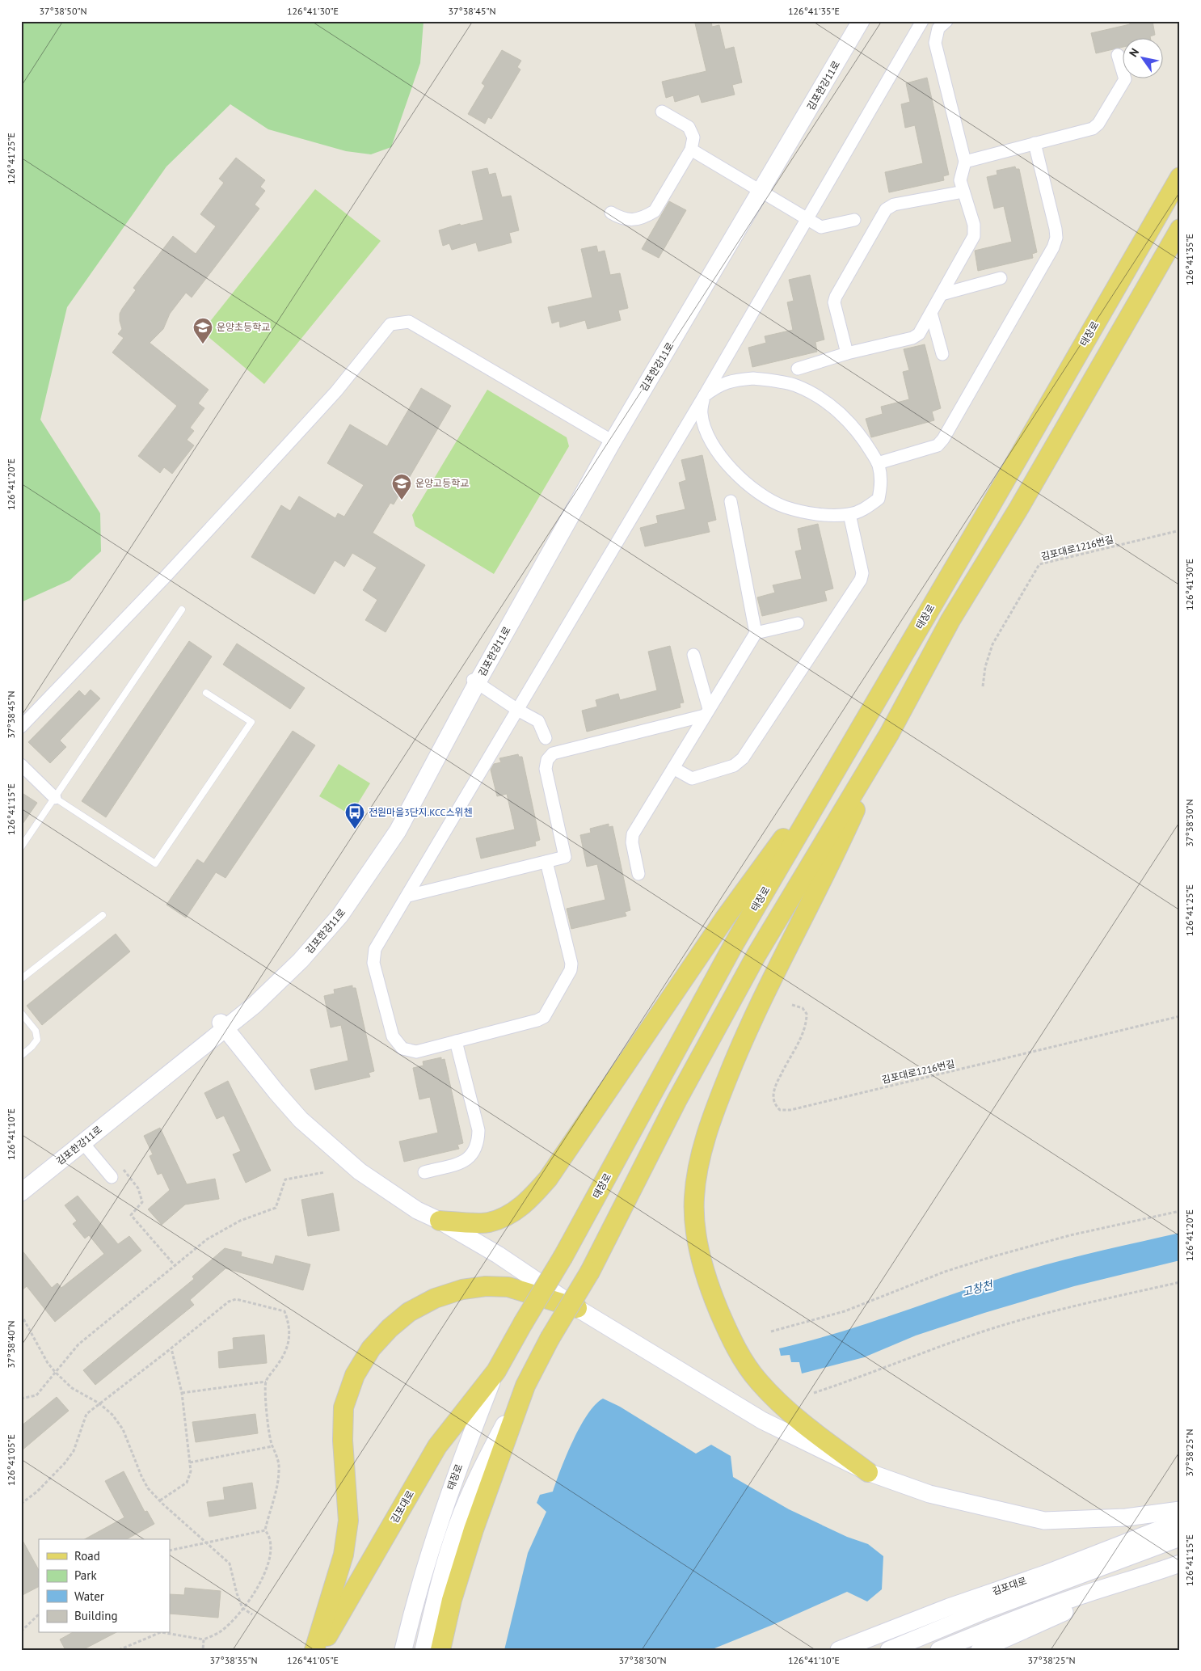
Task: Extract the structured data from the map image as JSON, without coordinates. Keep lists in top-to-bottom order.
{
  "streets": {
    "main road": ["태장로", "김포대로"],
    "street": ["김포한강11로"],
    "path": ["김포대로1216번길"]
  },
  "crossings": [
    ["태장로", "김포대로"]
  ],
  "water": ["고창천"],
  "places": {
    "school or university": ["운양초등학교", "운양고등학교"],
    "bus stop": ["전원마을3단지.KCC스위첸"]
  },
  "legend": [
    "Road",
    "Park",
    "Water",
    "Building"
  ],
  "north": "top left",
  "coordinates": [
    "37°38'50\"N",
    "126°41'30\"E",
    "37°38'45\"N",
    "126°41'35\"E",
    "126°41'25\"E",
    "126°41'20\"E",
    "126°41'15\"E",
    "37°38'30\"N",
    "126°41'10\"E",
    "37°38'40\"N",
    "37°38'25\"N",
    "126°41'05\"E",
    "37°38'35\"N"
  ]
}
